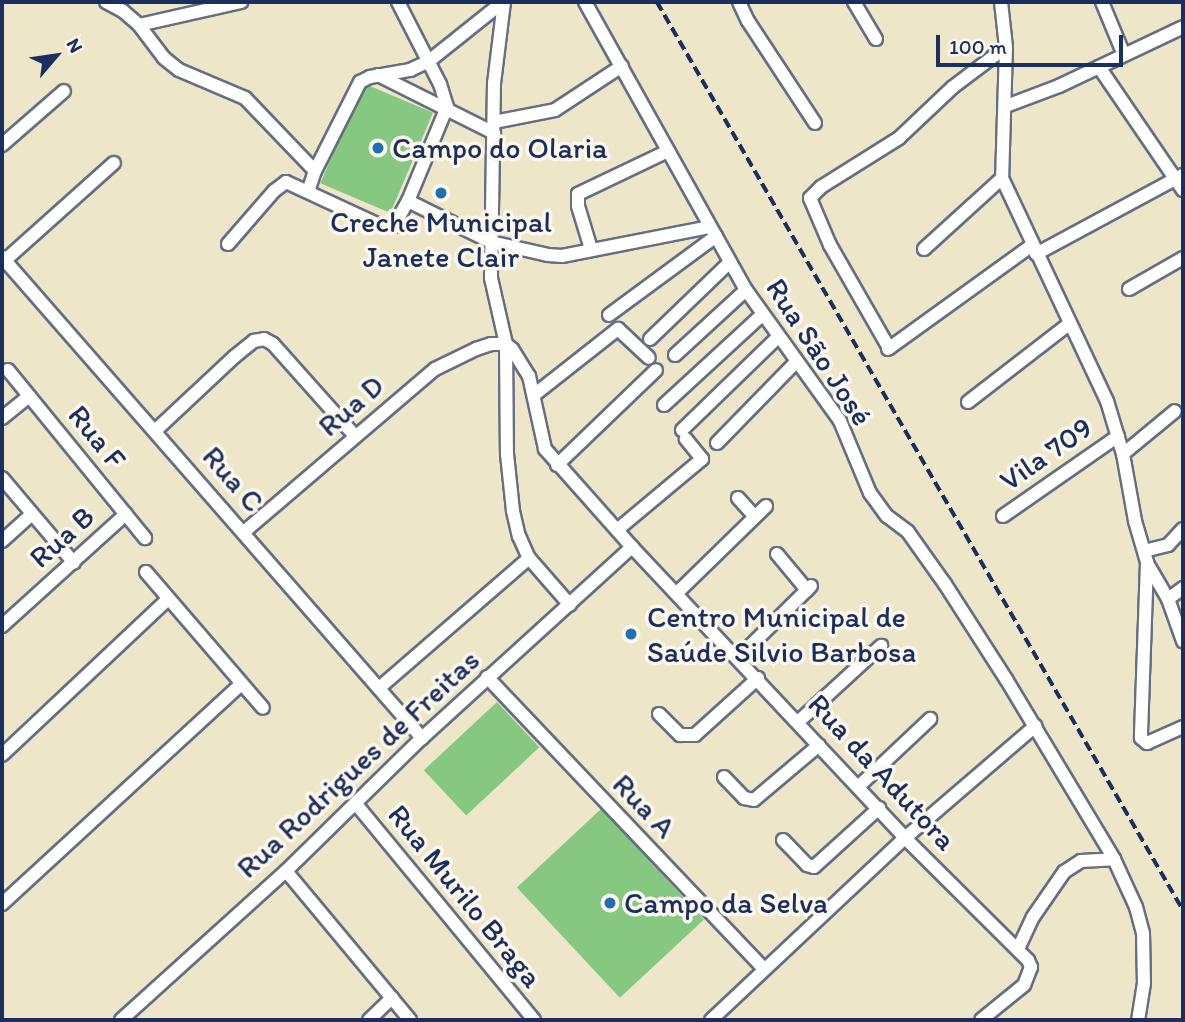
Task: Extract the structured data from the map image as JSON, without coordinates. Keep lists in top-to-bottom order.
{
  "streets": {
    "street": [
      "Rua São José",
      "Rua D",
      "Rua F",
      "Vila 709",
      "Rua C",
      "Rua B",
      "Rua Rodrigues de Freitas",
      "Rua da Adutora",
      "Rua A",
      "Rua Murilo Braga"
    ]
  },
  "crossings": [
    ["Rua D", "Rua F"],
    ["Rua D", "Rua C"],
    ["Rua D", "Rua da Adutora"],
    ["Rua F", "Rua C"],
    ["Rua F", "Rua B"],
    ["Rua C", "Rua Rodrigues de Freitas"],
    ["Rua Rodrigues de Freitas", "Rua da Adutora"],
    ["Rua Rodrigues de Freitas", "Rua A"],
    ["Rua Rodrigues de Freitas", "Rua Murilo Braga"]
  ],
  "places": [
    "Campo do Olaria",
    "Creche Municipal Janete Clair",
    "Centro Municipal de Saúde Silvio Barbosa",
    "Campo da Selva"
  ],
  "scale_bar": "100 m",
  "north": "top right"
}
